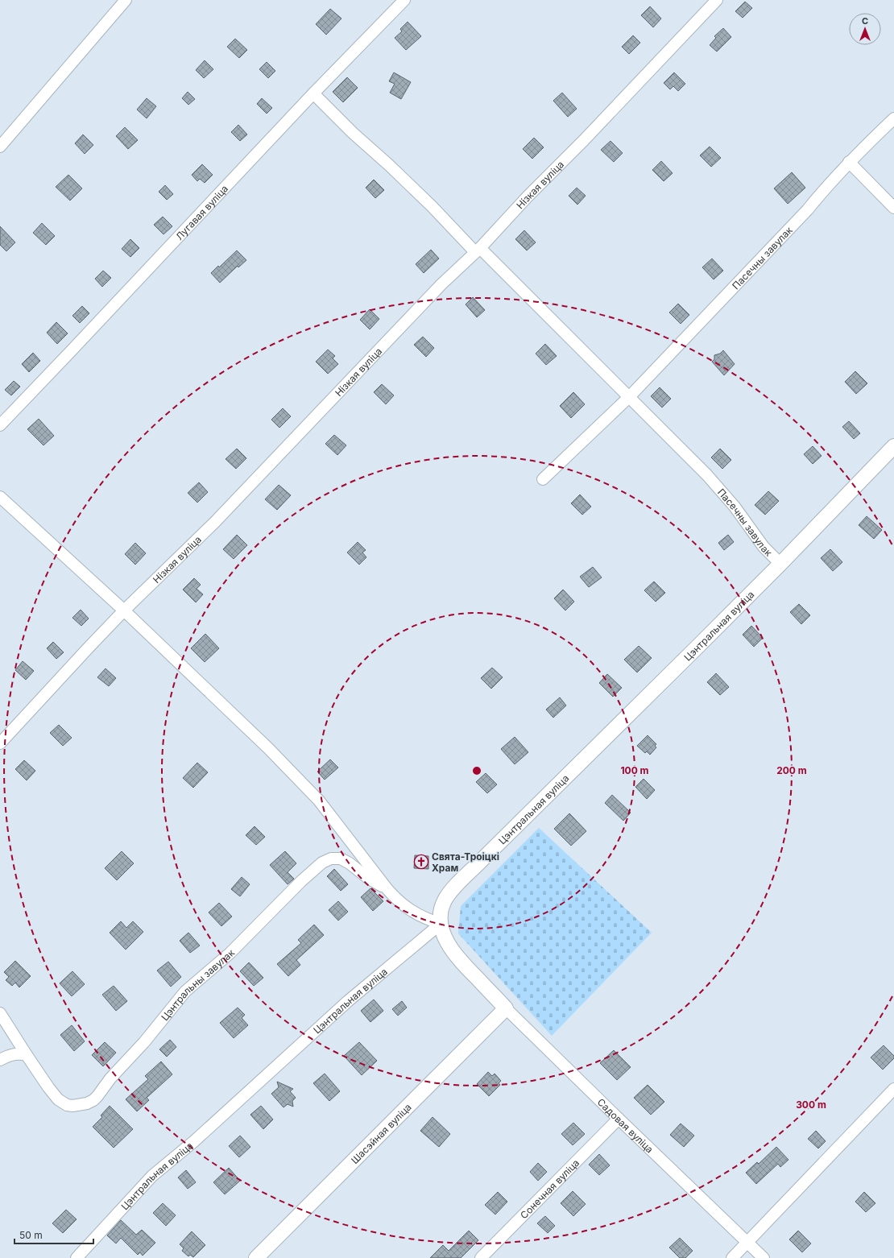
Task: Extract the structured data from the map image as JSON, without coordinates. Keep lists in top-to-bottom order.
{
  "streets": {
    "main road": ["Цэнтральная вуліца", "Шасэйная вуліца"],
    "street": [
      "Нізкая вуліца",
      "Лугавая вуліца",
      "Пасечны завулак",
      "Цэнтральны завулак",
      "Садовая вуліца",
      "Сонечная вуліца"
    ]
  },
  "crossings": [
    ["Нізкая вуліца", "Пасечны завулак"],
    ["Лугавая вуліца", "Пасечны завулак"],
    ["Пасечны завулак", "Цэнтральная вуліца"],
    ["Садовая вуліца", "Шасэйная вуліца"],
    ["Садовая вуліца", "Сонечная вуліца"]
  ],
  "places": {
    "church": ["Свята-Троіцкі Храм"]
  },
  "scale_bar": "50 m",
  "north": "top",
  "rings": ["100 m", "200 m", "300 m"]
}
